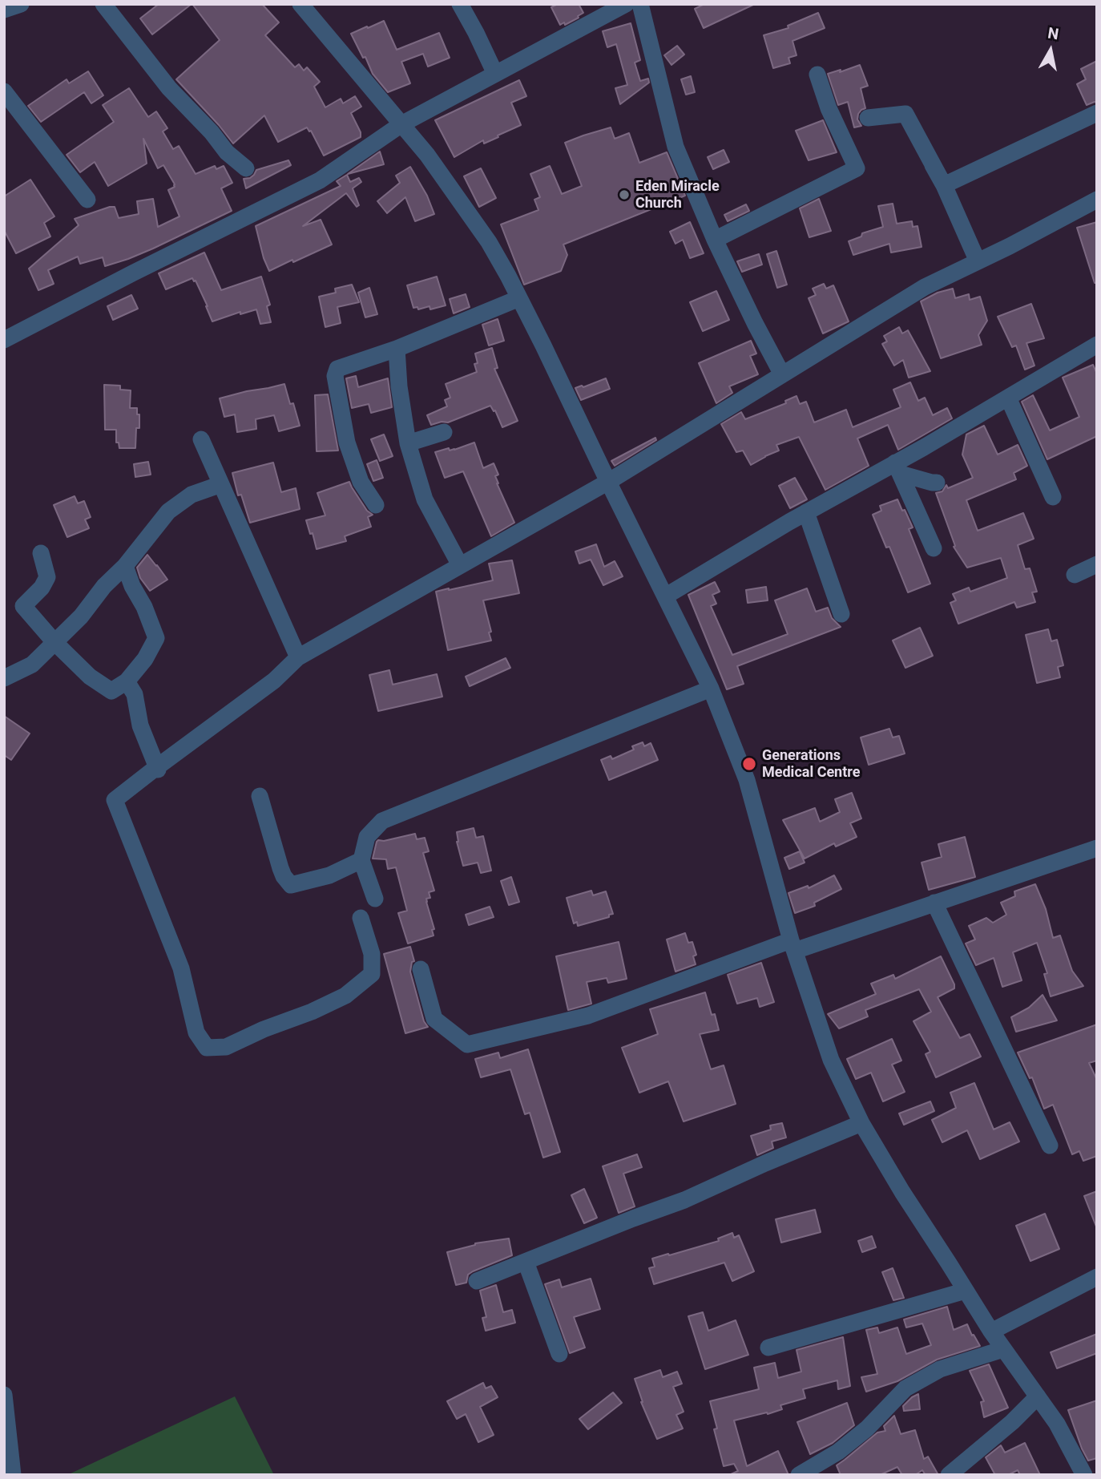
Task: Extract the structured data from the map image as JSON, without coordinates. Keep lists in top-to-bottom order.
{
  "places": ["Eden Miracle Church", "Generations Medical Centre"],
  "north": "top"
}
